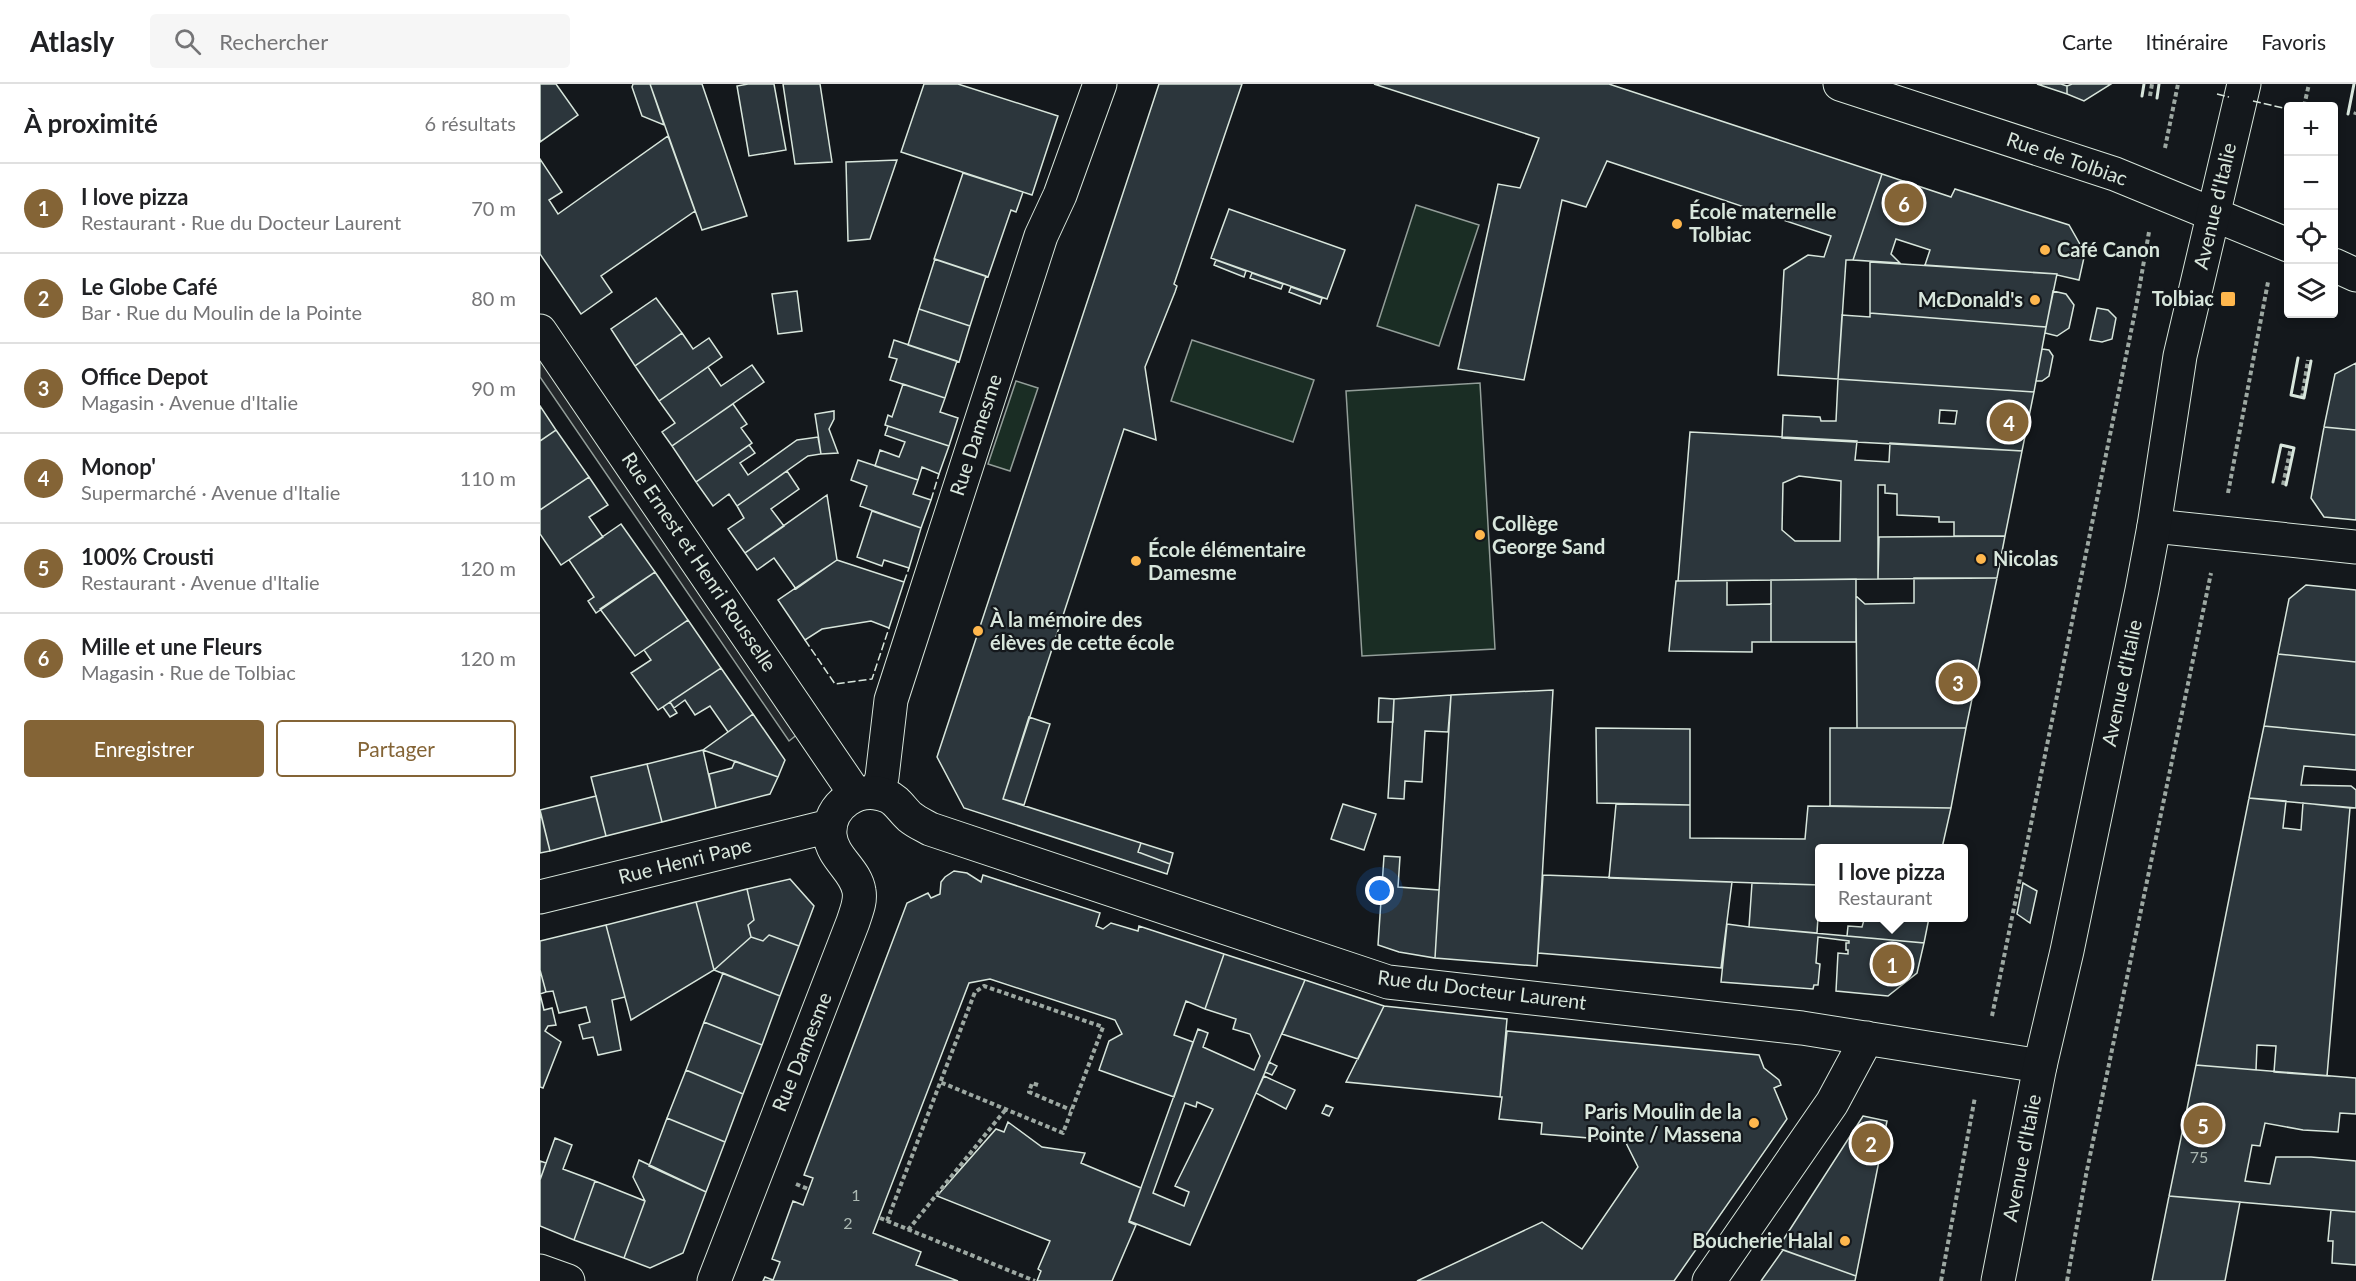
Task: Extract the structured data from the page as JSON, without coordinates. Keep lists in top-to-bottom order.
{
  "streets": {
    "street": [
      "Rue de Tolbiac",
      "Avenue d'Italie",
      "Rue Damesme",
      "Rue Ernest et Henri Rousselle",
      "Rue Henri Pape",
      "Rue du Docteur Laurent"
    ]
  },
  "crossings": [
    ["Rue de Tolbiac", "Avenue d'Italie"],
    ["Avenue d'Italie", "Rue du Docteur Laurent"],
    ["Rue Damesme", "Rue Ernest et Henri Rousselle"],
    ["Rue Damesme", "Rue Henri Pape"],
    ["Rue Damesme", "Rue du Docteur Laurent"],
    ["Rue Ernest et Henri Rousselle", "Rue du Docteur Laurent"]
  ],
  "places": {
    "other": [
      "École maternelle Tolbiac",
      "Café Canon",
      "McDonald's",
      "Collège George Sand",
      "Nicolas",
      "École élémentaire Damesme",
      "À la mémoire des élèves de cette école",
      "Paris Moulin de la Pointe / Massena",
      "Boucherie Halal"
    ],
    "transit": ["Tolbiac"]
  },
  "house_numbers": ["75", "1", "2"],
  "page": {
    "header": "Atlasly",
    "search": "Rechercher",
    "nav": ["Carte", "Itinéraire", "Favoris"],
    "heading": ["À proximité", "6 résultats"],
    "map_buttons": ["+", "−"],
    "list": [
      {
        "mark": "1",
        "name": "I love pizza",
        "note": "Restaurant · Rue du Docteur Laurent",
        "value": "70 m"
      },
      {
        "mark": "2",
        "name": "Le Globe Café",
        "note": "Bar · Rue du Moulin de la Pointe",
        "value": "80 m"
      },
      {
        "mark": "3",
        "name": "Office Depot",
        "note": "Magasin · Avenue d'Italie",
        "value": "90 m"
      },
      {
        "mark": "4",
        "name": "Monop'",
        "note": "Supermarché · Avenue d'Italie",
        "value": "110 m"
      },
      {
        "mark": "5",
        "name": "100% Crousti",
        "note": "Restaurant · Avenue d'Italie",
        "value": "120 m"
      },
      {
        "mark": "6",
        "name": "Mille et une Fleurs",
        "note": "Magasin · Rue de Tolbiac",
        "value": "120 m"
      }
    ],
    "pins": [
      "6",
      "4",
      "3",
      "1",
      "5",
      "2"
    ],
    "buttons": ["Enregistrer", "Partager"],
    "popup": ["I love pizza", "Restaurant"]
  }
}
